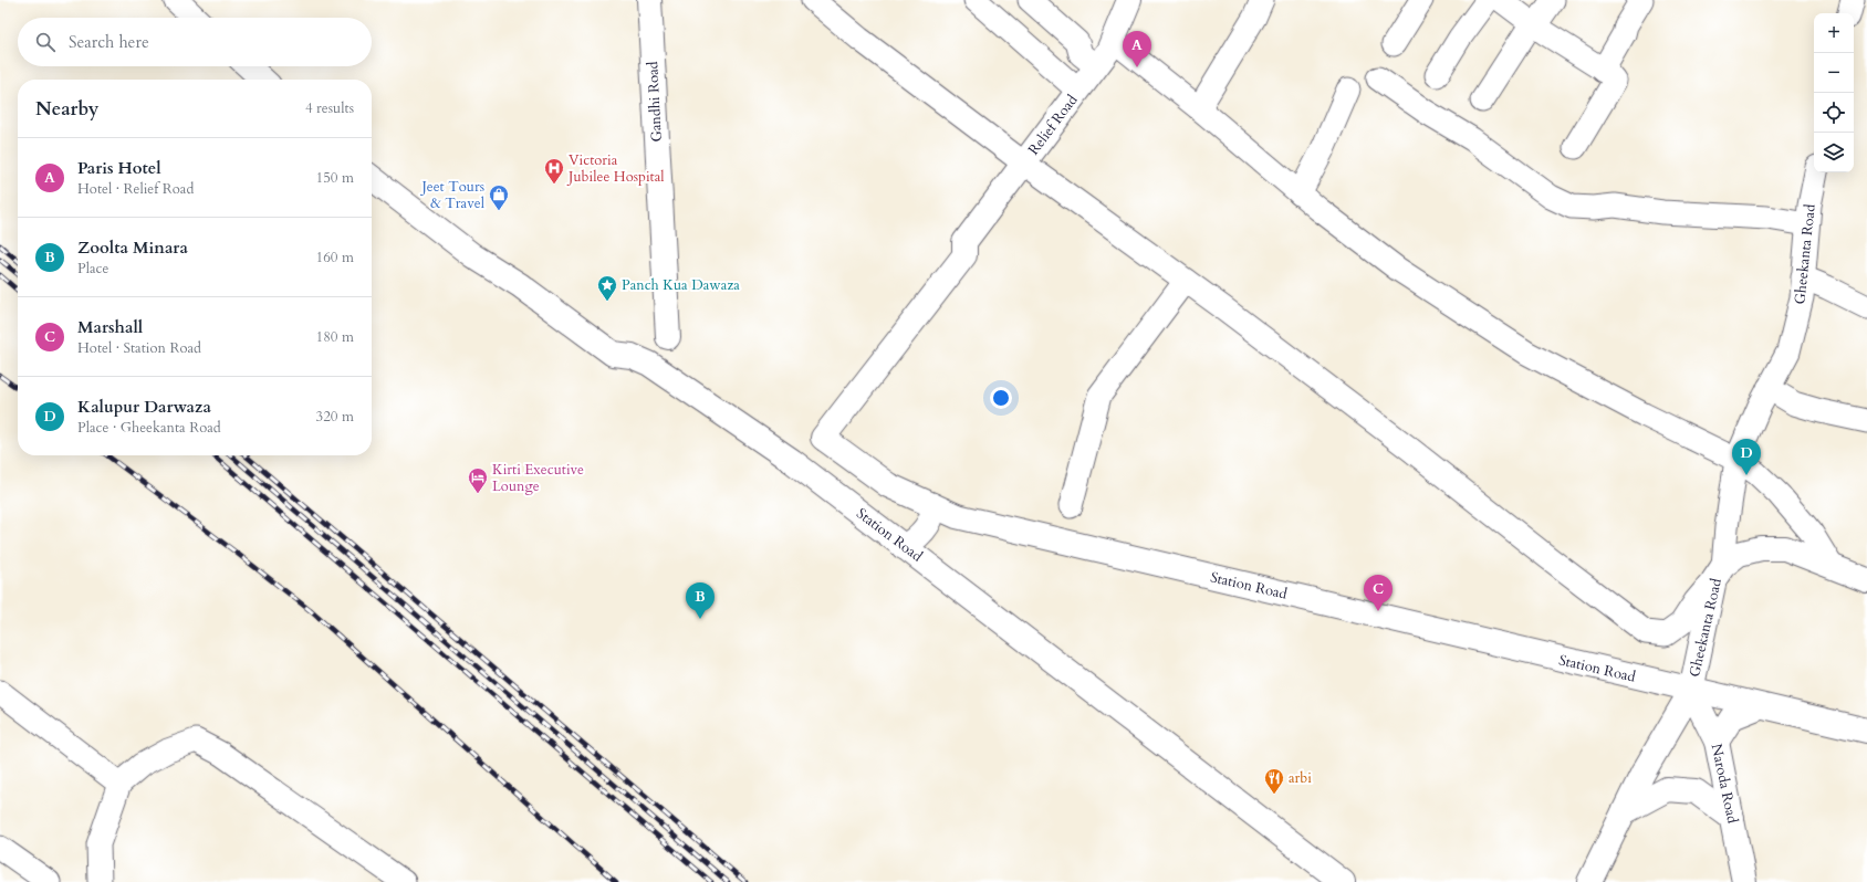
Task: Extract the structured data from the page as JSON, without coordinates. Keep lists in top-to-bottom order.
{
  "streets": {
    "main road": [
      "Gandhi Road",
      "Relief Road",
      "Gheekanta Road",
      "Station Road",
      "Naroda Road"
    ]
  },
  "crossings": [
    ["Relief Road", "Station Road"],
    ["Gheekanta Road", "Station Road"],
    ["Gheekanta Road", "Naroda Road"],
    ["Station Road", "Naroda Road"]
  ],
  "places": {
    "hospital": ["Victoria Jubilee Hospital"],
    "shop": ["Jeet Tours & Travel"],
    "place": ["Panch Kua Dawaza"],
    "hotel": ["Kirti Executive Lounge"],
    "restaurant": ["arbi"]
  },
  "page": {
    "map_buttons": ["+", "−"],
    "search": "Search here",
    "pins": [
      "A",
      "D",
      "C",
      "B"
    ],
    "heading": ["Nearby", "4 results"],
    "list": [
      {
        "mark": "A",
        "name": "Paris Hotel",
        "note": "Hotel · Relief Road",
        "value": "150 m"
      },
      {
        "mark": "B",
        "name": "Zoolta Minara",
        "note": "Place",
        "value": "160 m"
      },
      {
        "mark": "C",
        "name": "Marshall",
        "note": "Hotel · Station Road",
        "value": "180 m"
      },
      {
        "mark": "D",
        "name": "Kalupur Darwaza",
        "note": "Place · Gheekanta Road",
        "value": "320 m"
      }
    ]
  }
}
